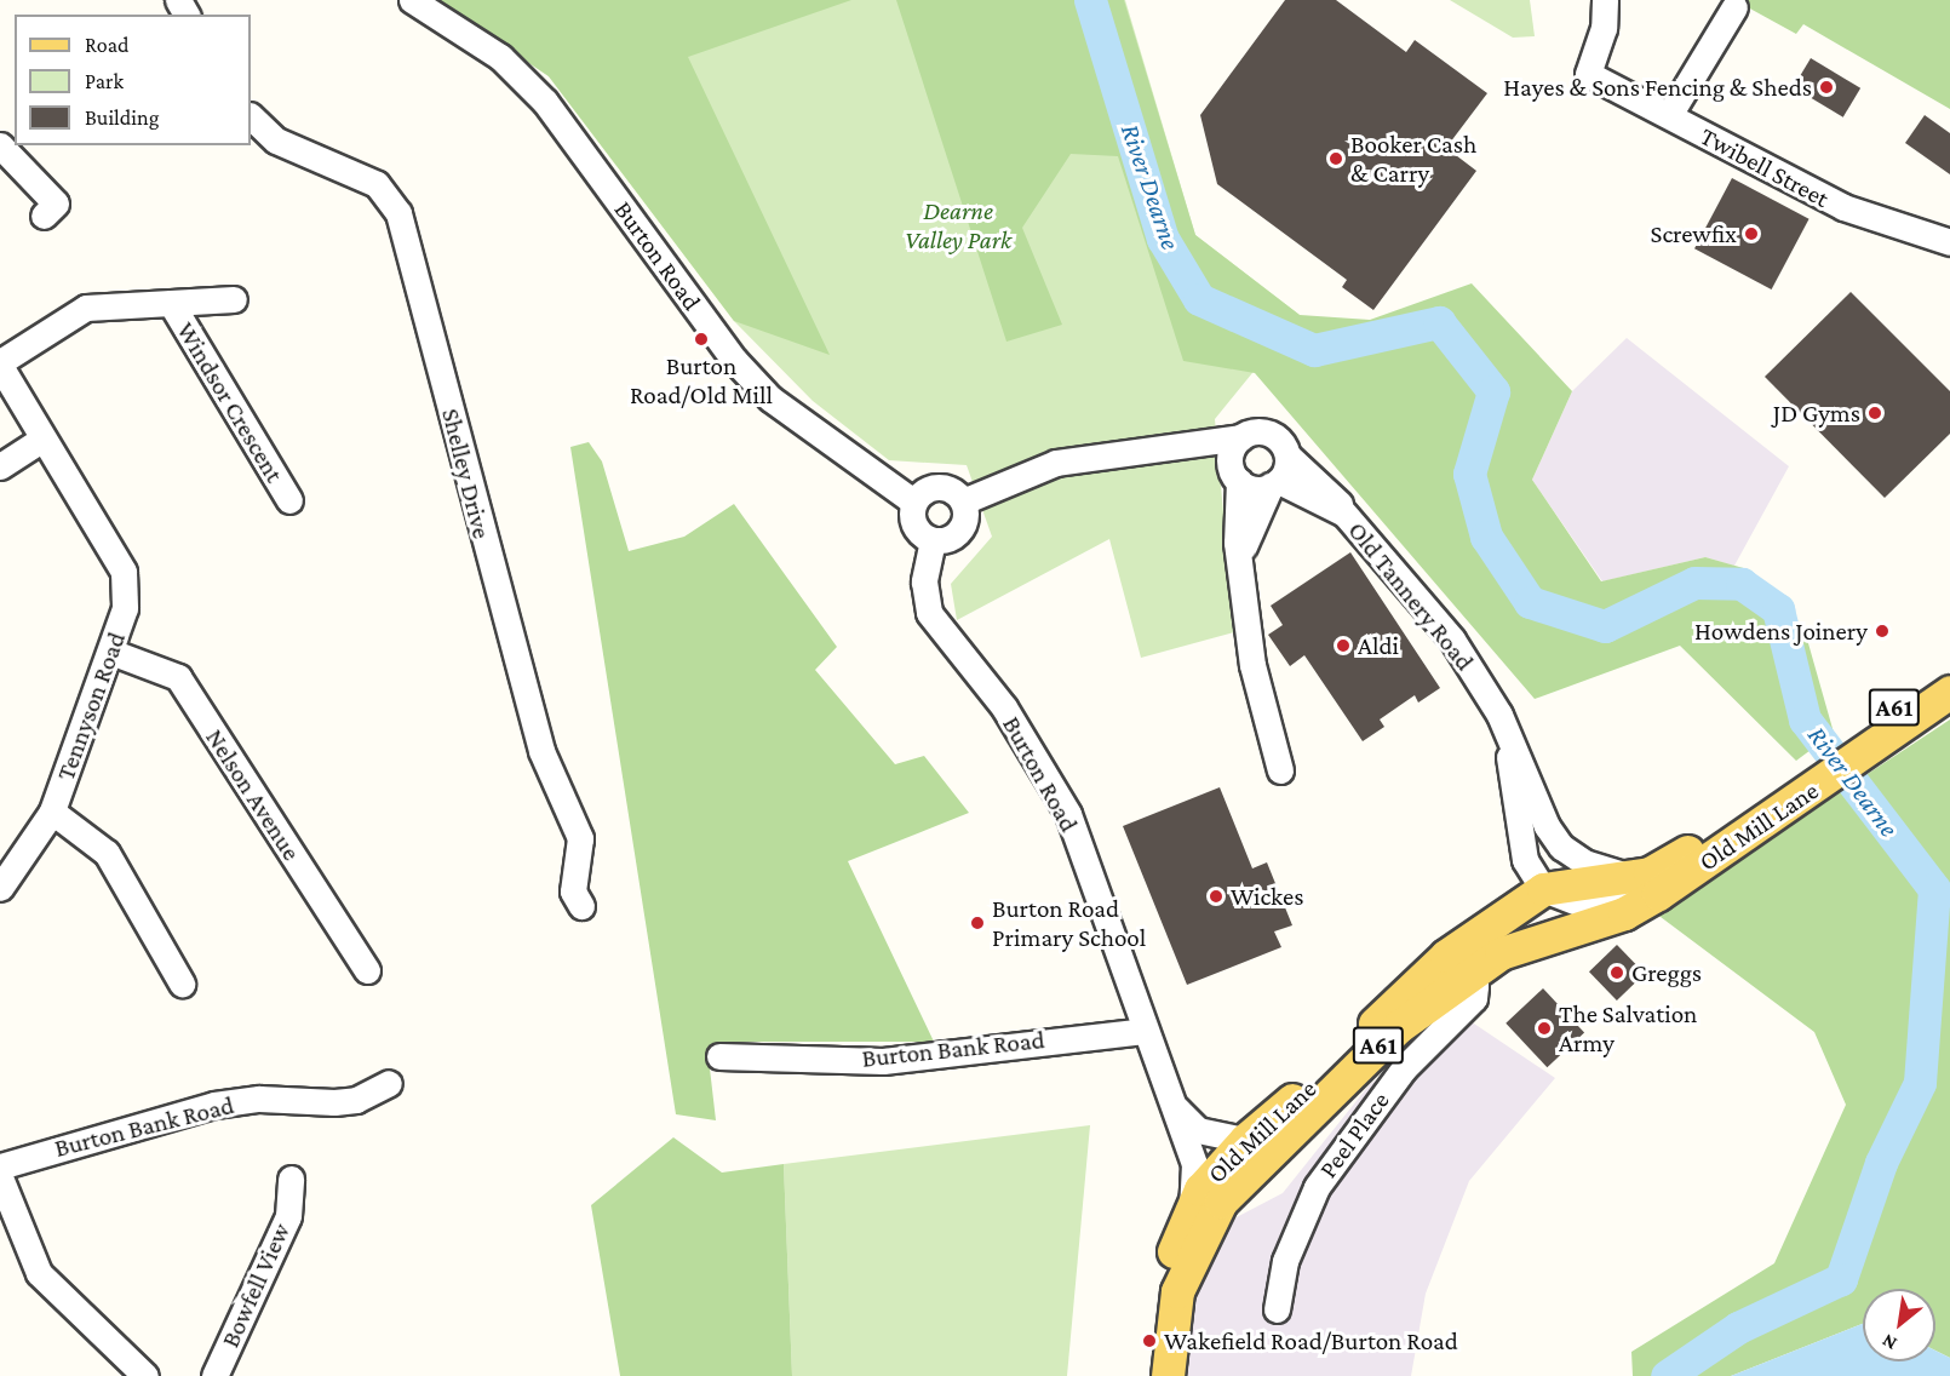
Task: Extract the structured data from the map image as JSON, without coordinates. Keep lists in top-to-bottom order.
{
  "streets": {
    "main road": ["A61", "Old Mill Lane"],
    "street": [
      "Twibell Street",
      "Burton Road",
      "Windsor Crescent",
      "Shelley Drive",
      "Old Tannery Road",
      "Tennyson Road",
      "Nelson Avenue",
      "Burton Bank Road",
      "Peel Place",
      "Bowfell View"
    ]
  },
  "crossings": [
    ["Burton Road", "Old Tannery Road"],
    ["Burton Road", "Old Mill Lane"],
    ["Burton Road", "Burton Bank Road"],
    ["Windsor Crescent", "Tennyson Road"],
    ["Old Tannery Road", "Old Mill Lane"],
    ["Tennyson Road", "Nelson Avenue"],
    ["A61", "Old Mill Lane"],
    ["Old Mill Lane", "Peel Place"]
  ],
  "water": ["River Dearne"],
  "parks": ["Dearne Valley Park"],
  "places": [
    "Hayes & Sons Fencing & Sheds",
    "Booker Cash & Carry",
    "Screwfix",
    "Burton Road/Old Mill",
    "JD Gyms",
    "Howdens Joinery",
    "Aldi",
    "Wickes",
    "Burton Road Primary School",
    "Greggs",
    "The Salvation Army",
    "Wakefield Road/Burton Road"
  ],
  "legend": ["Road", "Park", "Building"],
  "north": "bottom left"
}
